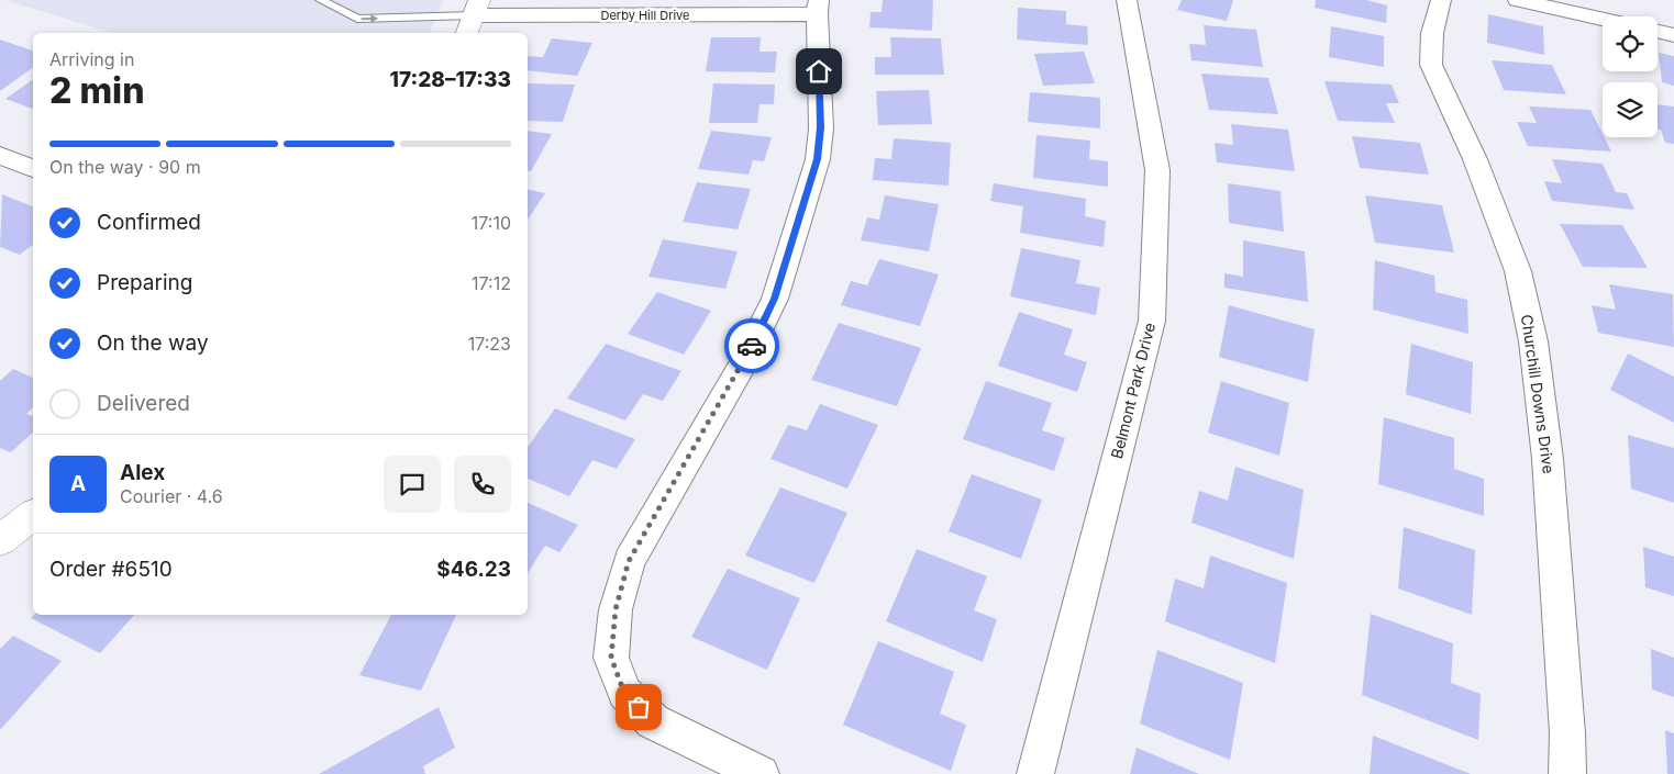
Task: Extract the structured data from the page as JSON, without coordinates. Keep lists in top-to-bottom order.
{
  "streets": {
    "street": ["Derby Hill Drive", "Belmont Park Drive", "Churchill Downs Drive"]
  },
  "page": {
    "heading": ["2 min", "Arriving in", "17:28–17:33"],
    "panel": [
      "Alex",
      "Courier · 4.6",
      "Order #6510",
      "$46.23"
    ],
    "bar": "On the way · 90 m",
    "list": [
      ["Confirmed", "17:10"],
      ["Preparing", "17:12"],
      ["On the way", "17:23"],
      "Delivered"
    ],
    "round": "A"
  }
}
